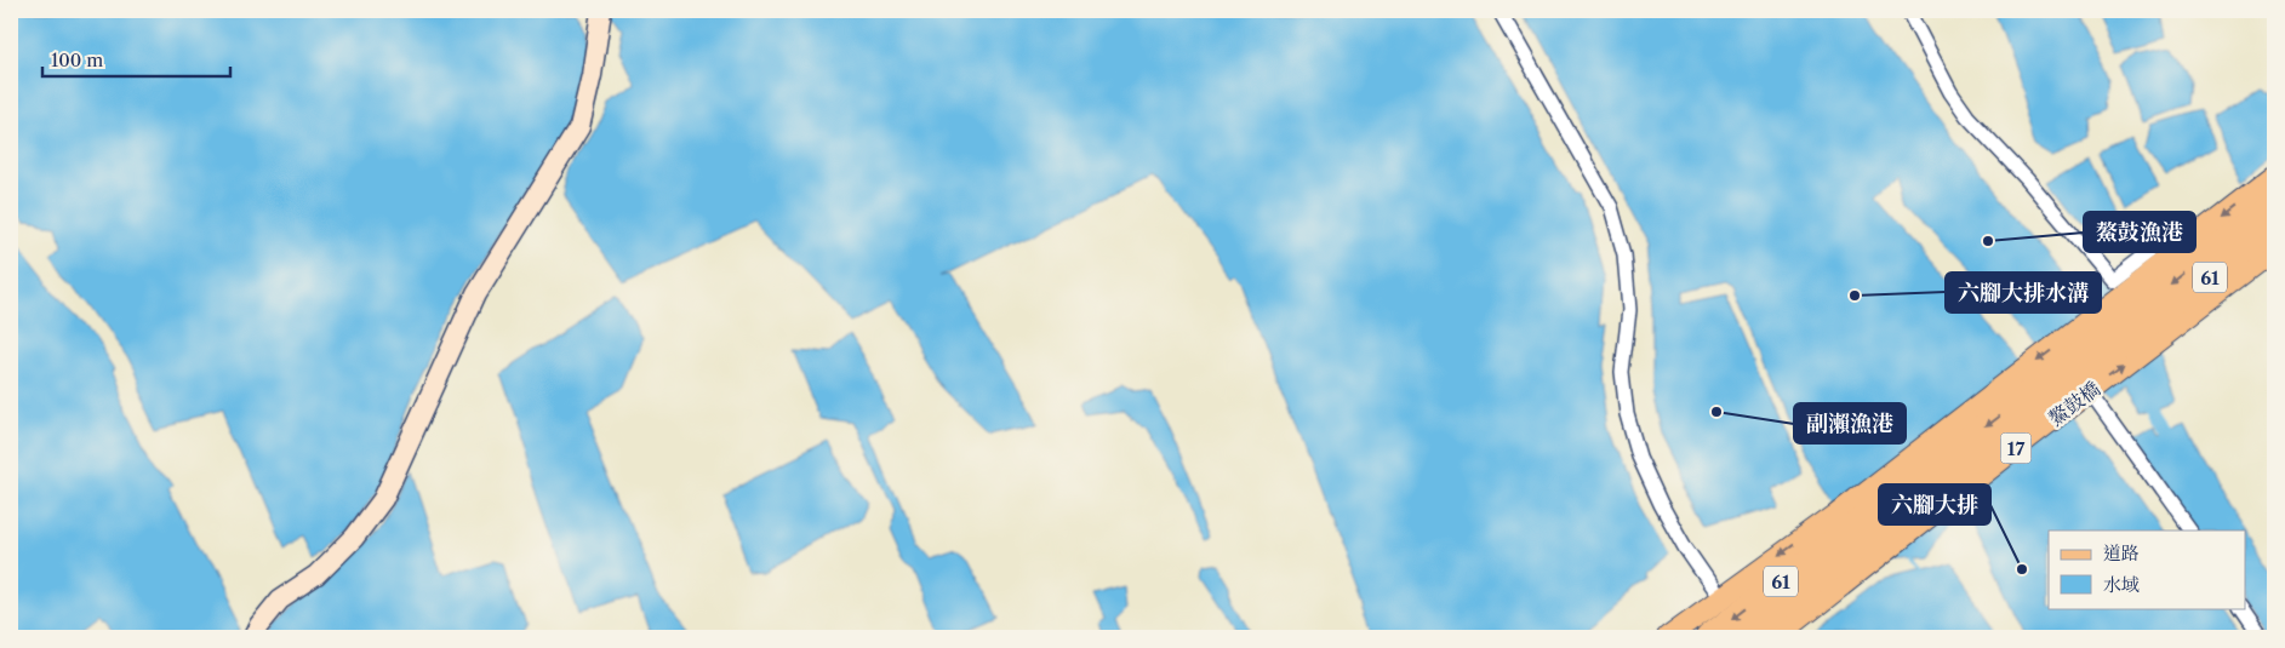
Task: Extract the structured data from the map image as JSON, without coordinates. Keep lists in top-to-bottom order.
{
  "streets": {
    "highway": ["61", "鰲鼓橋"],
    "main road": ["17"]
  },
  "crossings": [
    ["61", "鰲鼓橋"],
    ["61", "17"],
    ["鰲鼓橋", "17"]
  ],
  "places": [
    "鰲鼓漁港",
    "六腳大排水溝",
    "副瀨漁港",
    "六腳大排"
  ],
  "legend": ["道路", "水域"],
  "scale_bar": "100 m"
}
